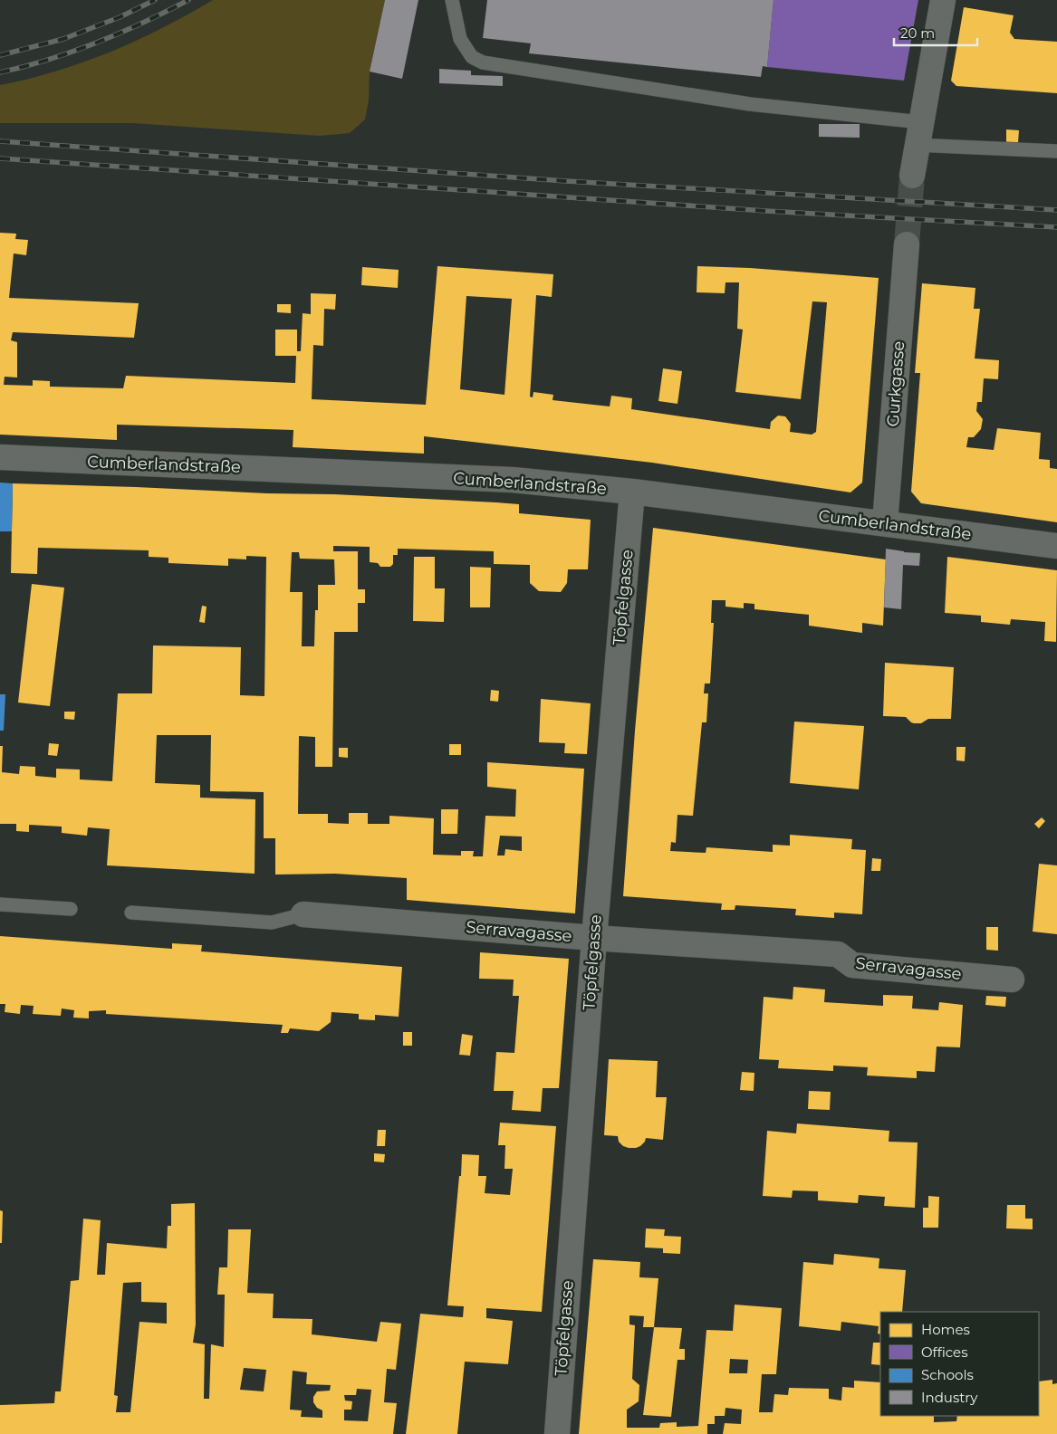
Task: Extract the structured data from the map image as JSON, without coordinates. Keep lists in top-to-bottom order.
{
  "streets": {
    "street": [
      "Gurkgasse",
      "Cumberlandstraße",
      "Töpfelgasse",
      "Serravagasse"
    ]
  },
  "crossings": [
    ["Gurkgasse", "Cumberlandstraße"],
    ["Cumberlandstraße", "Töpfelgasse"],
    ["Töpfelgasse", "Serravagasse"]
  ],
  "legend": [
    "Homes",
    "Offices",
    "Schools",
    "Industry"
  ],
  "scale_bar": "20 m"
}
